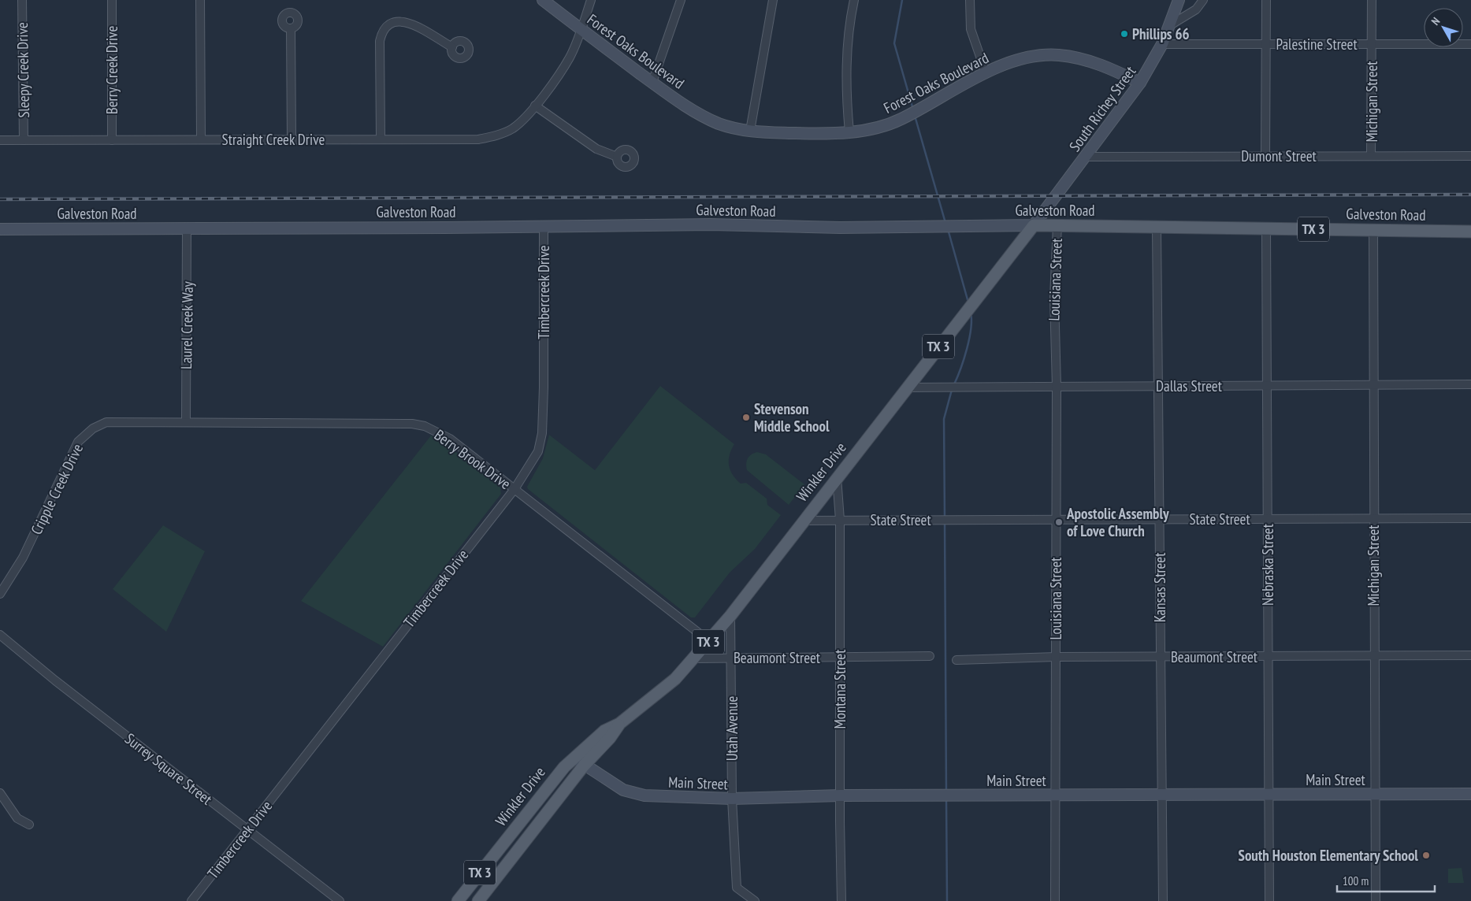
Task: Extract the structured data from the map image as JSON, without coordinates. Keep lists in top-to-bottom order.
{
  "streets": {
    "main road": ["Galveston Road", "TX 3", "Winkler Drive"],
    "street": [
      "Palestine Street",
      "Forest Oaks Boulevard",
      "Sleepy Creek Drive",
      "Berry Creek Drive",
      "Michigan Street",
      "South Richey Street",
      "Straight Creek Drive",
      "Dumont Street",
      "Louisiana Street",
      "Timbercreek Drive",
      "Laurel Creek Way",
      "Dallas Street",
      "Berry Brook Drive",
      "Cripple Creek Drive",
      "State Street",
      "Nebraska Street",
      "Kansas Street",
      "Beaumont Street",
      "Montana Street",
      "Utah Avenue",
      "Surrey Square Street",
      "Main Street"
    ]
  },
  "crossings": [
    ["Palestine Street", "Michigan Street"],
    ["Palestine Street", "South Richey Street"],
    ["Forest Oaks Boulevard", "South Richey Street"],
    ["Forest Oaks Boulevard", "Straight Creek Drive"],
    ["Sleepy Creek Drive", "Straight Creek Drive"],
    ["Berry Creek Drive", "Straight Creek Drive"],
    ["Michigan Street", "Dumont Street"],
    ["Michigan Street", "Galveston Road"],
    ["Michigan Street", "Dallas Street"],
    ["Michigan Street", "State Street"],
    ["Michigan Street", "Beaumont Street"],
    ["Michigan Street", "Main Street"],
    ["South Richey Street", "Dumont Street"],
    ["South Richey Street", "Galveston Road"],
    ["South Richey Street", "Winkler Drive"],
    ["Galveston Road", "Louisiana Street"],
    ["Galveston Road", "Timbercreek Drive"],
    ["Galveston Road", "Laurel Creek Way"],
    ["Galveston Road", "Winkler Drive"],
    ["Galveston Road", "Nebraska Street"],
    ["Galveston Road", "Kansas Street"],
    ["Louisiana Street", "Dallas Street"],
    ["Louisiana Street", "State Street"],
    ["Louisiana Street", "Beaumont Street"],
    ["Louisiana Street", "Main Street"],
    ["Timbercreek Drive", "Berry Brook Drive"],
    ["Timbercreek Drive", "Surrey Square Street"],
    ["Laurel Creek Way", "Berry Brook Drive"],
    ["Laurel Creek Way", "Cripple Creek Drive"],
    ["Dallas Street", "Winkler Drive"],
    ["Dallas Street", "Nebraska Street"],
    ["Dallas Street", "Kansas Street"],
    ["Berry Brook Drive", "Winkler Drive"],
    ["Berry Brook Drive", "Cripple Creek Drive"],
    ["Winkler Drive", "State Street"],
    ["Winkler Drive", "Beaumont Street"],
    ["Winkler Drive", "Montana Street"],
    ["Winkler Drive", "Utah Avenue"],
    ["Winkler Drive", "Main Street"],
    ["State Street", "Nebraska Street"],
    ["State Street", "Kansas Street"],
    ["State Street", "Montana Street"],
    ["Nebraska Street", "Beaumont Street"],
    ["Nebraska Street", "Main Street"],
    ["Kansas Street", "Beaumont Street"],
    ["Kansas Street", "Main Street"],
    ["Beaumont Street", "Montana Street"],
    ["Beaumont Street", "Utah Avenue"],
    ["Montana Street", "Main Street"],
    ["Utah Avenue", "Main Street"]
  ],
  "places": [
    "Phillips 66",
    "Stevenson Middle School",
    "Apostolic Assembly of Love Church",
    "South Houston Elementary School"
  ],
  "scale_bar": "100 m",
  "north": "top left"
}
